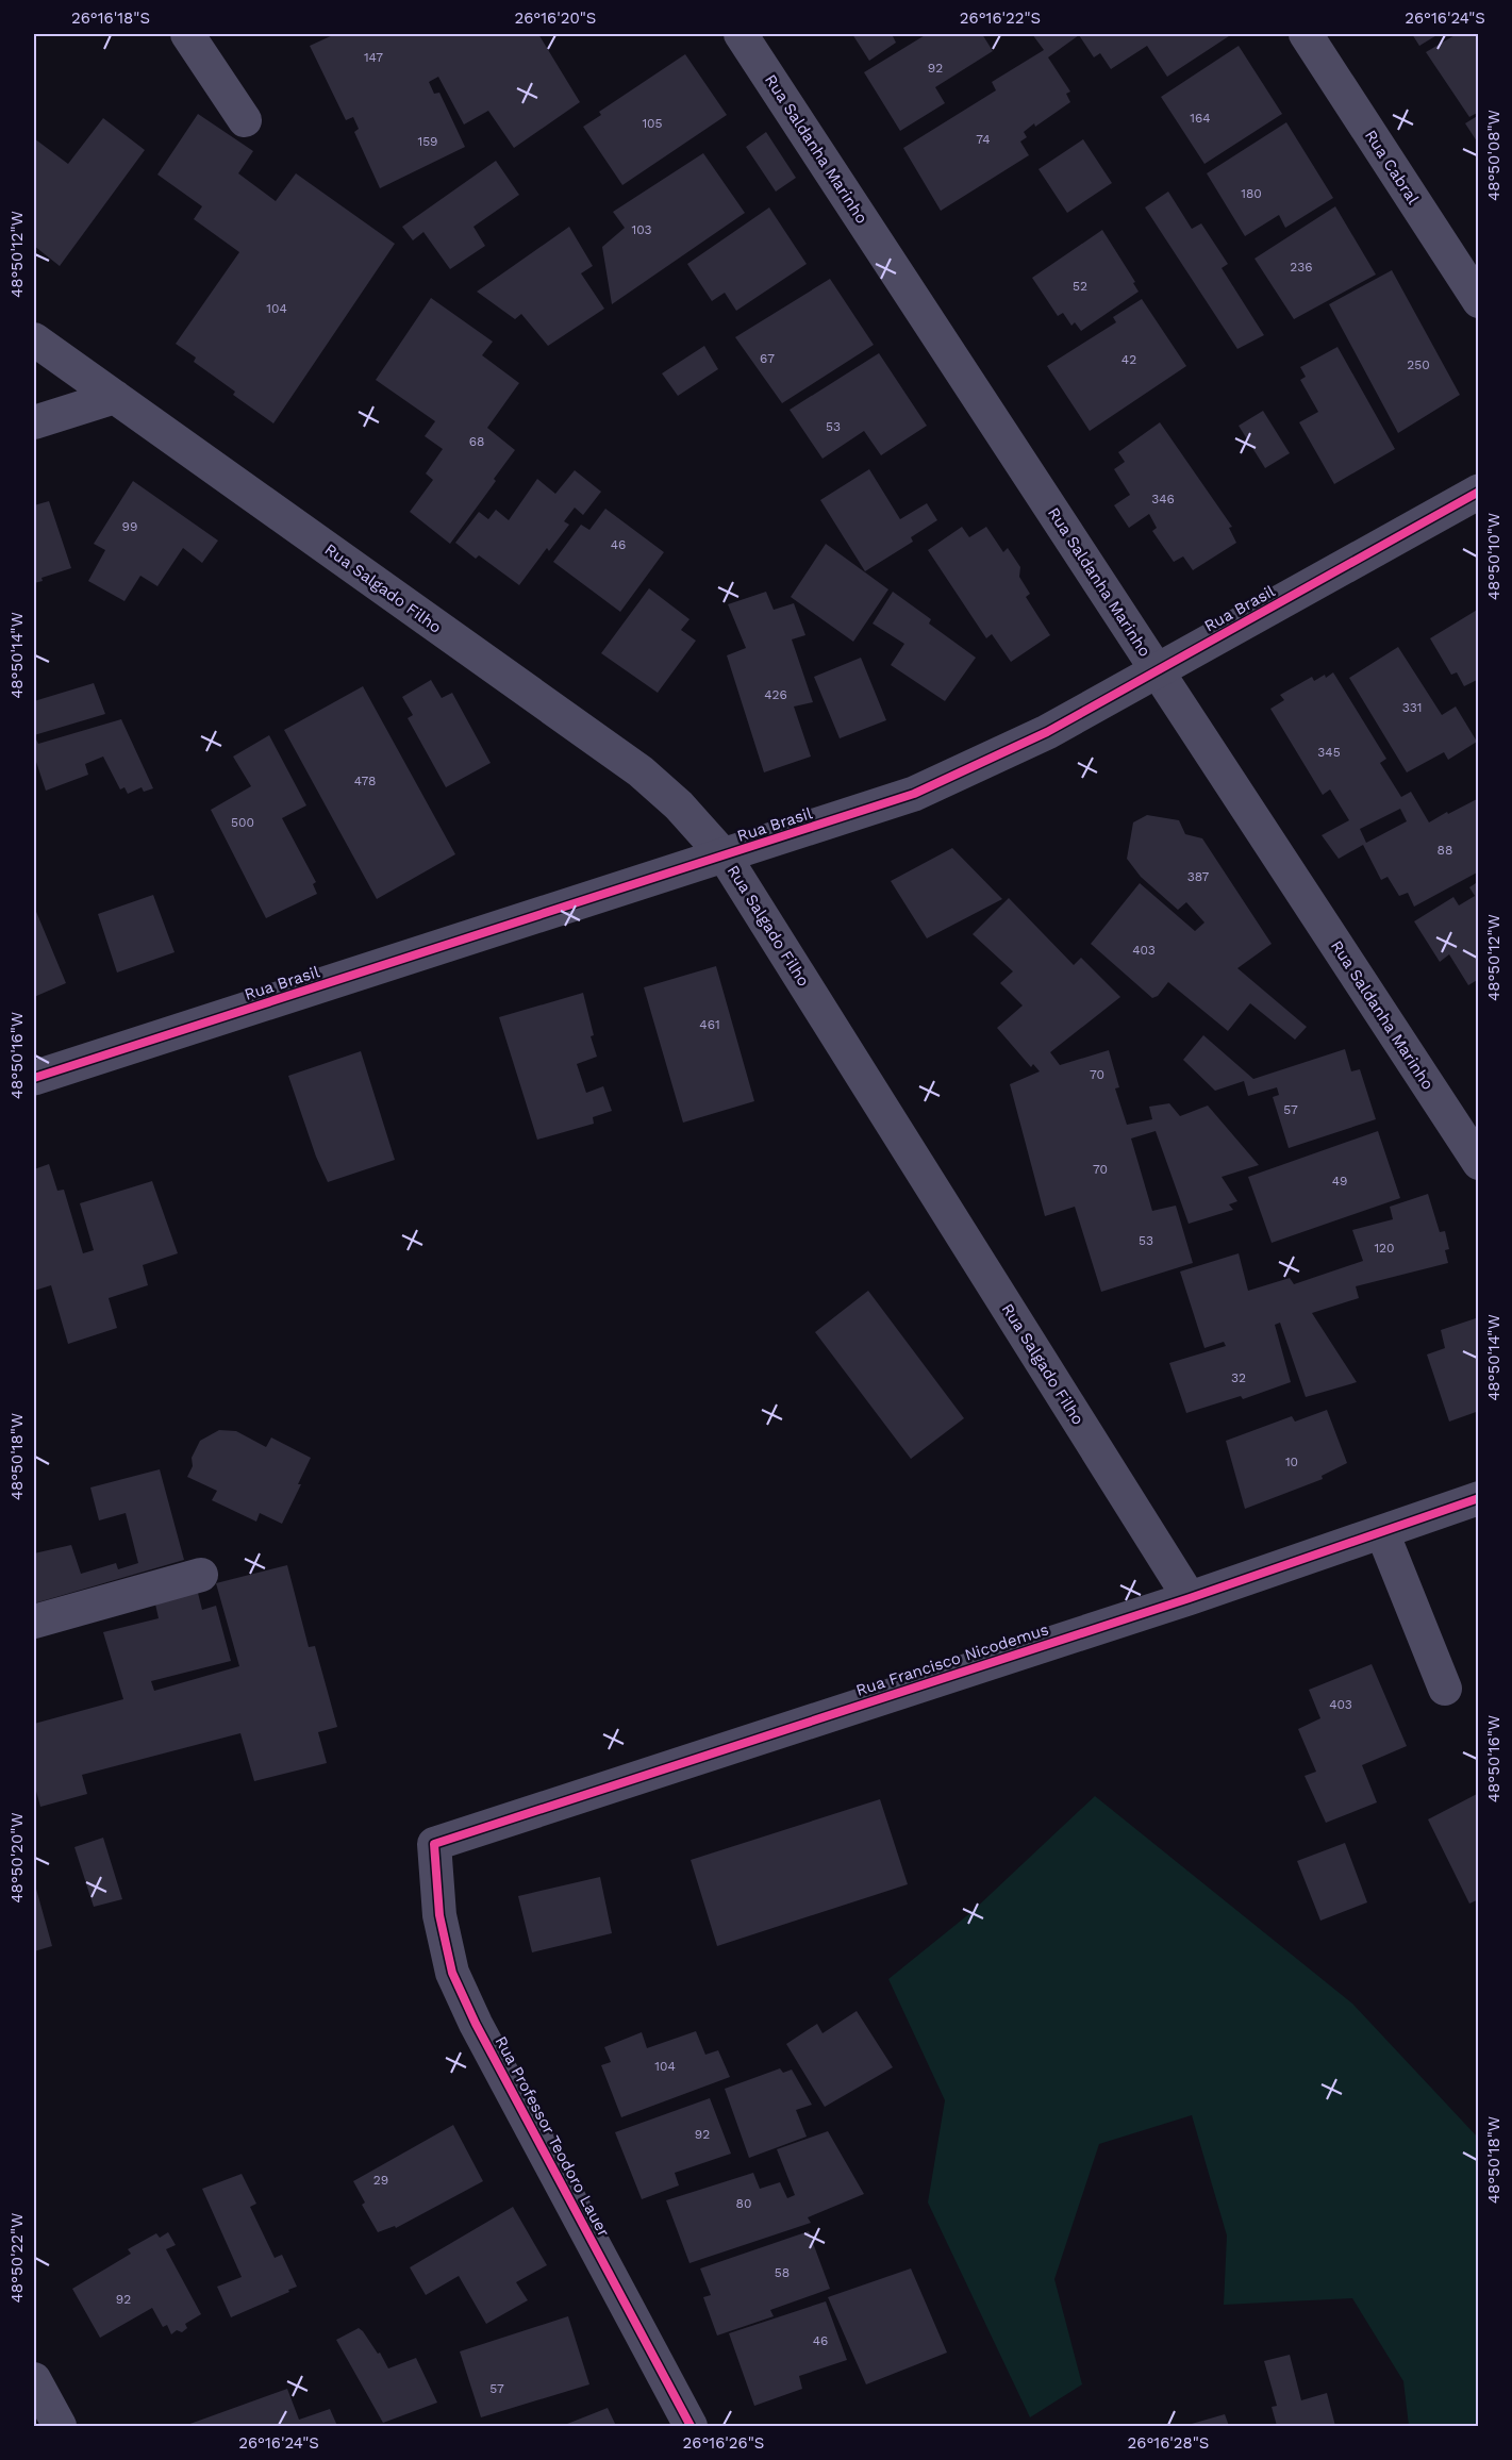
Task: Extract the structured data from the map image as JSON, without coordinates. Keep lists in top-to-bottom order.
{
  "streets": {
    "street": [
      "Rua Saldanha Marinho",
      "Rua Cabral",
      "Rua Salgado Filho",
      "Rua Brasil",
      "Rua Francisco Nicodemus",
      "Rua Professor Teodoro Lauer"
    ]
  },
  "crossings": [
    ["Rua Saldanha Marinho", "Rua Brasil"],
    ["Rua Salgado Filho", "Rua Brasil"],
    ["Rua Salgado Filho", "Rua Francisco Nicodemus"],
    ["Rua Francisco Nicodemus", "Rua Professor Teodoro Lauer"]
  ],
  "house_numbers": [
    "147",
    "92",
    "164",
    "105",
    "74",
    "159",
    "180",
    "103",
    "236",
    "52",
    "104",
    "67",
    "42",
    "250",
    "53",
    "68",
    "346",
    "99",
    "46",
    "426",
    "331",
    "345",
    "478",
    "500",
    "88",
    "387",
    "403",
    "461",
    "70",
    "57",
    "70",
    "49",
    "53",
    "120",
    "32",
    "10",
    "403",
    "104",
    "92",
    "29",
    "80",
    "58",
    "92",
    "46",
    "57"
  ],
  "coordinates": [
    "26°16'18\"S",
    "26°16'20\"S",
    "26°16'22\"S",
    "26°16'24\"S",
    "48°50'08\"W",
    "48°50'12\"W",
    "48°50'10\"W",
    "48°50'14\"W",
    "48°50'16\"W",
    "48°50'18\"W",
    "48°50'20\"W",
    "48°50'22\"W",
    "26°16'26\"S",
    "26°16'28\"S"
  ]
}
